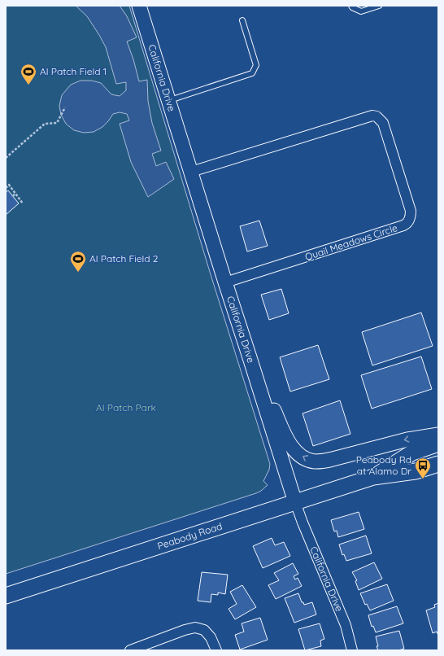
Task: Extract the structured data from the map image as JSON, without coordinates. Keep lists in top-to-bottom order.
{
  "streets": {
    "main road": ["Peabody Road"],
    "street": ["California Drive", "Quail Meadows Circle"]
  },
  "crossings": [
    ["California Drive", "Quail Meadows Circle"],
    ["California Drive", "Peabody Road"]
  ],
  "parks": ["Al Patch Park"],
  "places": {
    "sports": ["Al Patch Field 1", "Al Patch Field 2"],
    "bus stop": ["Peabody Rd at Alamo Dr"]
  }
}
